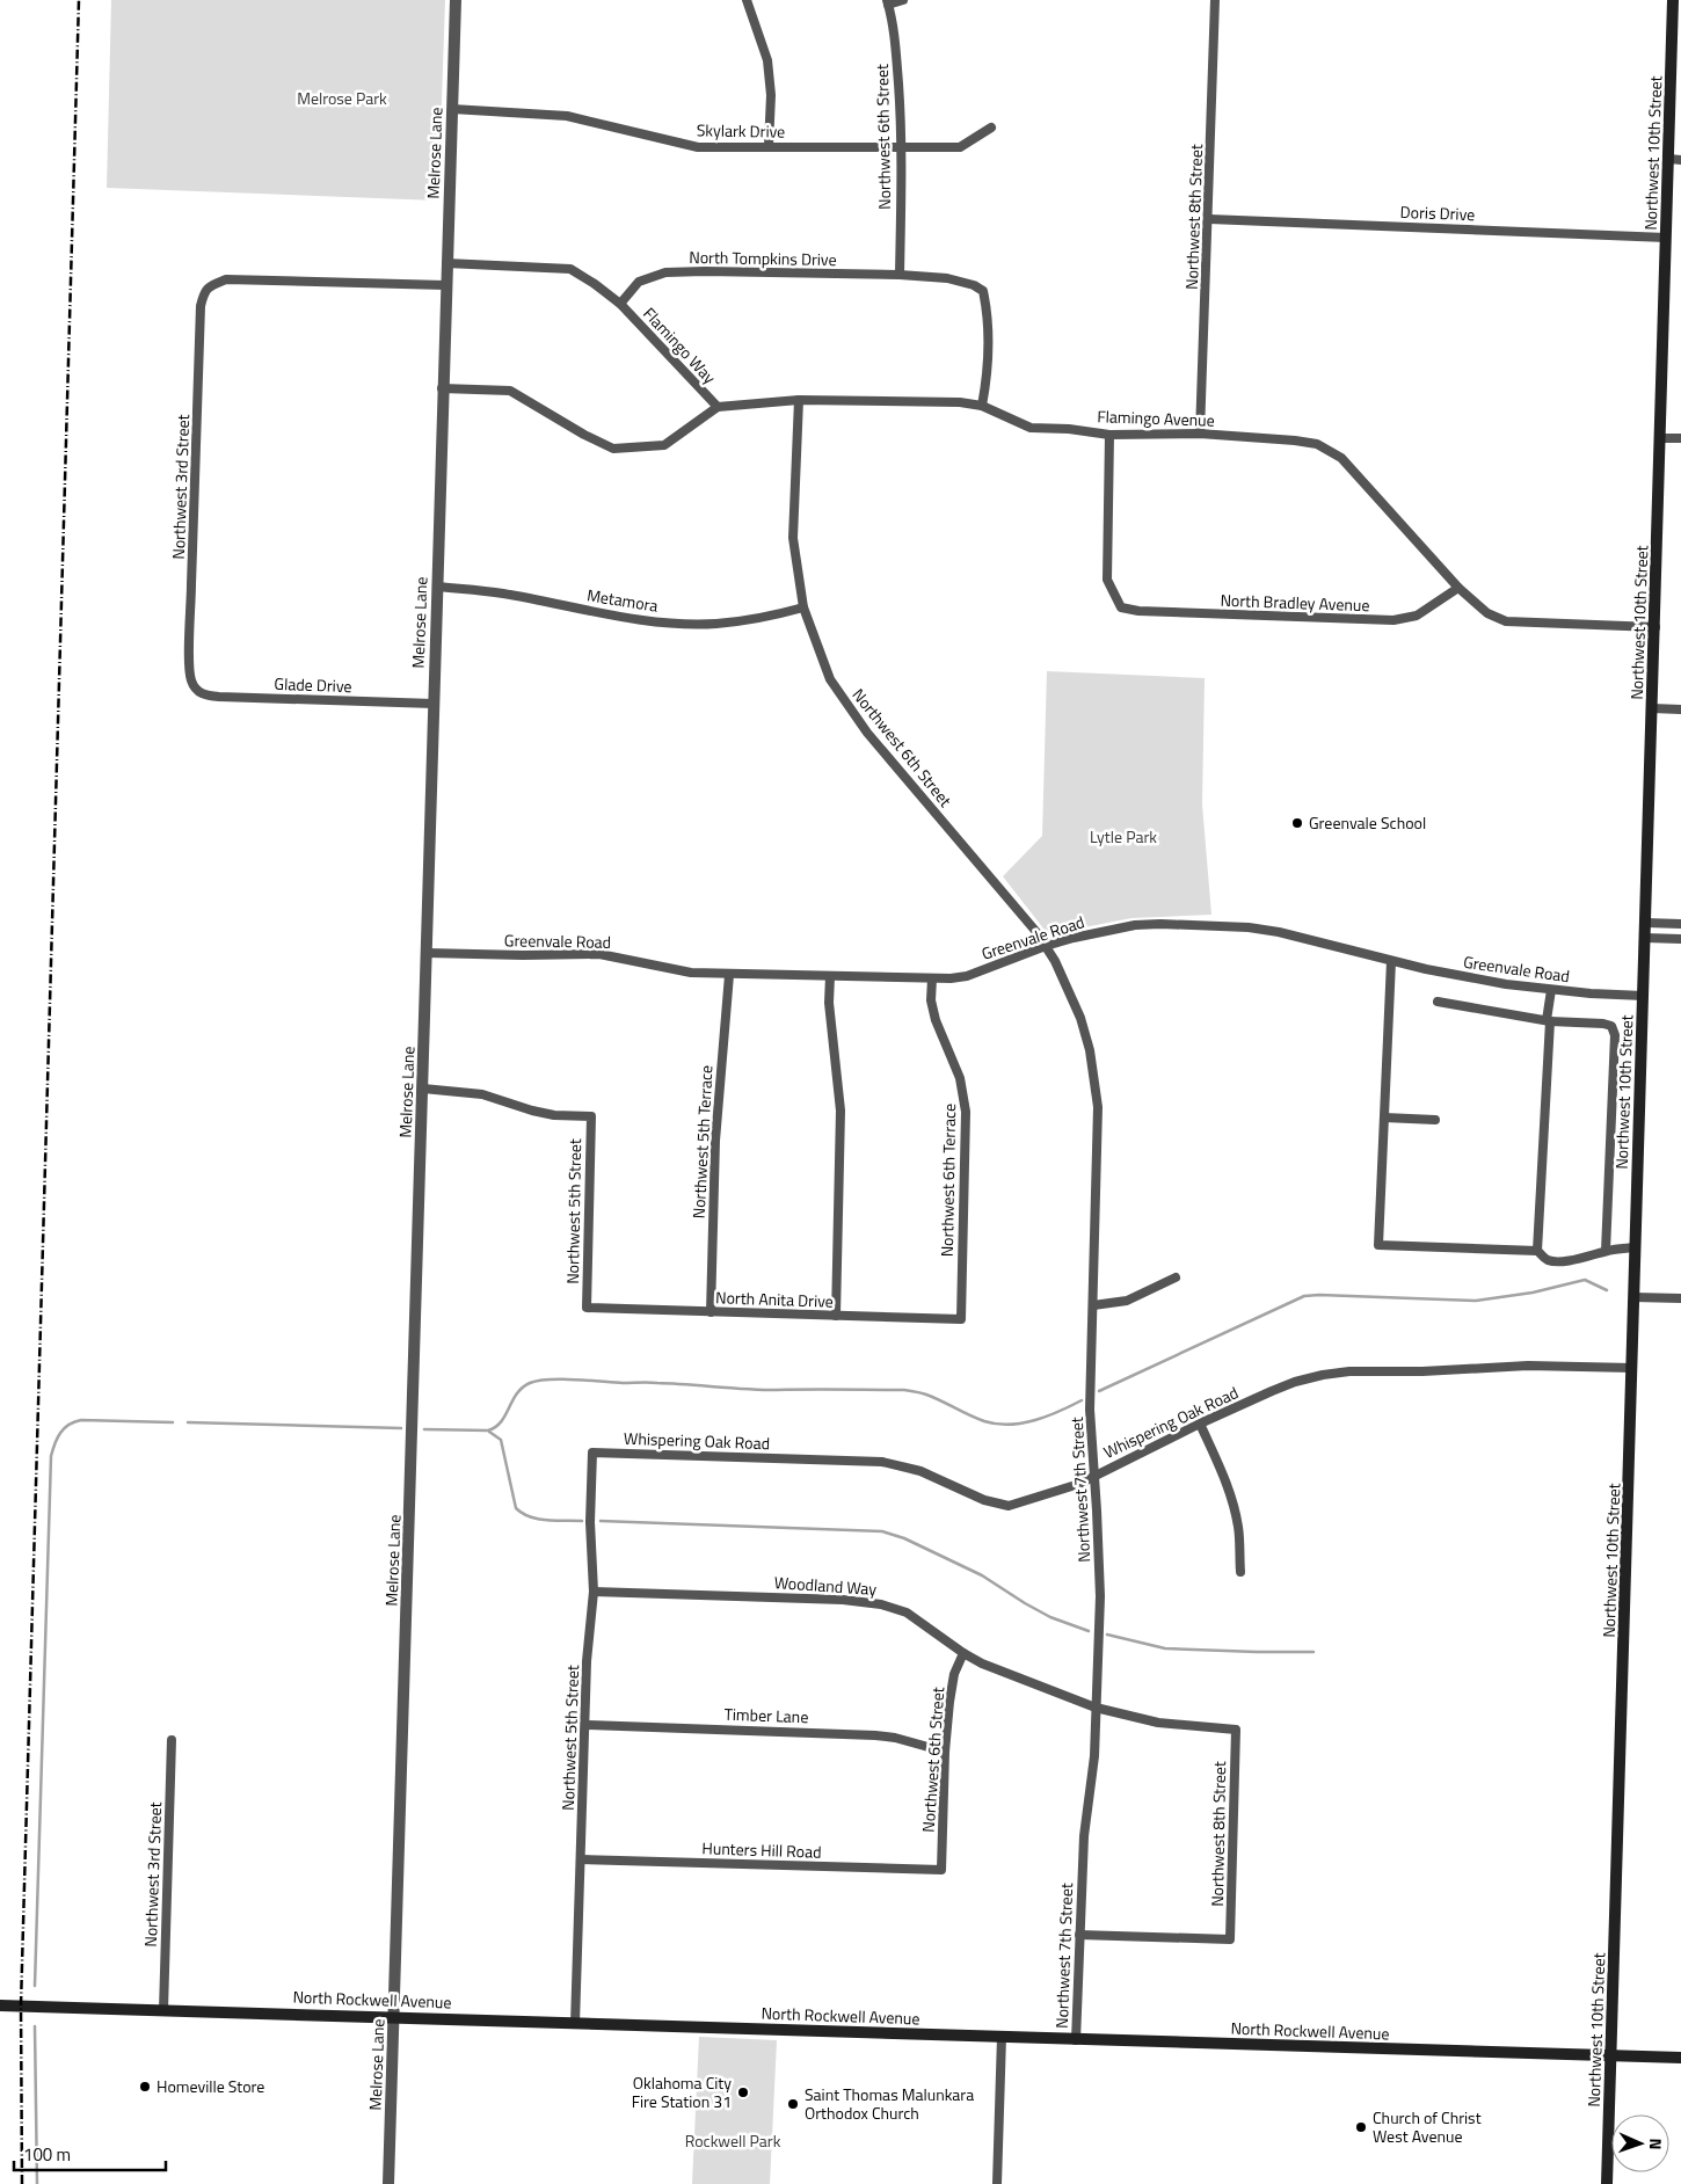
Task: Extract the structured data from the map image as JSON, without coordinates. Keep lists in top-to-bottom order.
{
  "streets": {
    "main road": ["Northwest 10th Street", "North Rockwell Avenue"],
    "street": [
      "Skylark Drive",
      "Northwest 6th Street",
      "Melrose Lane",
      "Doris Drive",
      "Northwest 8th Street",
      "North Tompkins Drive",
      "Flamingo Way",
      "Flamingo Avenue",
      "Northwest 3rd Street",
      "Metamora",
      "North Bradley Avenue",
      "Glade Drive",
      "Greenvale Road",
      "Northwest 5th Terrace",
      "Northwest 6th Terrace",
      "Northwest 5th Street",
      "North Anita Drive",
      "Whispering Oak Road",
      "Northwest 7th Street",
      "Woodland Way",
      "Timber Lane",
      "Hunters Hill Road"
    ]
  },
  "crossings": [
    ["Skylark Drive", "Northwest 6th Street"],
    ["Skylark Drive", "Melrose Lane"],
    ["Northwest 6th Street", "North Tompkins Drive"],
    ["Northwest 6th Street", "Flamingo Avenue"],
    ["Northwest 6th Street", "Metamora"],
    ["Northwest 6th Street", "Greenvale Road"],
    ["Northwest 6th Street", "Northwest 7th Street"],
    ["Northwest 6th Street", "Woodland Way"],
    ["Northwest 6th Street", "Timber Lane"],
    ["Northwest 6th Street", "Hunters Hill Road"],
    ["Melrose Lane", "Northwest 3rd Street"],
    ["Melrose Lane", "Metamora"],
    ["Melrose Lane", "Glade Drive"],
    ["Melrose Lane", "Greenvale Road"],
    ["Melrose Lane", "Northwest 5th Street"],
    ["Melrose Lane", "North Rockwell Avenue"],
    ["Northwest 10th Street", "Doris Drive"],
    ["Northwest 10th Street", "Flamingo Avenue"],
    ["Northwest 10th Street", "Greenvale Road"],
    ["Northwest 10th Street", "Whispering Oak Road"],
    ["Northwest 10th Street", "North Rockwell Avenue"],
    ["Doris Drive", "Northwest 8th Street"],
    ["Northwest 8th Street", "Flamingo Avenue"],
    ["Northwest 8th Street", "Northwest 7th Street"],
    ["Northwest 8th Street", "Woodland Way"],
    ["North Tompkins Drive", "Flamingo Way"],
    ["North Tompkins Drive", "Flamingo Avenue"],
    ["Flamingo Way", "Flamingo Avenue"],
    ["Flamingo Avenue", "North Bradley Avenue"],
    ["Northwest 3rd Street", "Glade Drive"],
    ["Northwest 3rd Street", "North Rockwell Avenue"],
    ["Greenvale Road", "Northwest 5th Terrace"],
    ["Greenvale Road", "Northwest 6th Terrace"],
    ["Greenvale Road", "Northwest 7th Street"],
    ["Northwest 5th Terrace", "North Anita Drive"],
    ["Northwest 6th Terrace", "North Anita Drive"],
    ["Northwest 5th Street", "North Anita Drive"],
    ["Northwest 5th Street", "Whispering Oak Road"],
    ["Northwest 5th Street", "Woodland Way"],
    ["Northwest 5th Street", "Timber Lane"],
    ["Northwest 5th Street", "Hunters Hill Road"],
    ["Northwest 5th Street", "North Rockwell Avenue"],
    ["Whispering Oak Road", "Northwest 7th Street"],
    ["Northwest 7th Street", "Woodland Way"],
    ["Northwest 7th Street", "North Rockwell Avenue"]
  ],
  "parks": ["Melrose Park", "Lytle Park", "Rockwell Park"],
  "places": [
    "Greenvale School",
    "Homeville Store",
    "Oklahoma City Fire Station 31",
    "Saint Thomas Malunkara Orthodox Church",
    "Church of Christ West Avenue"
  ],
  "scale_bar": "100 m",
  "north": "right"
}
